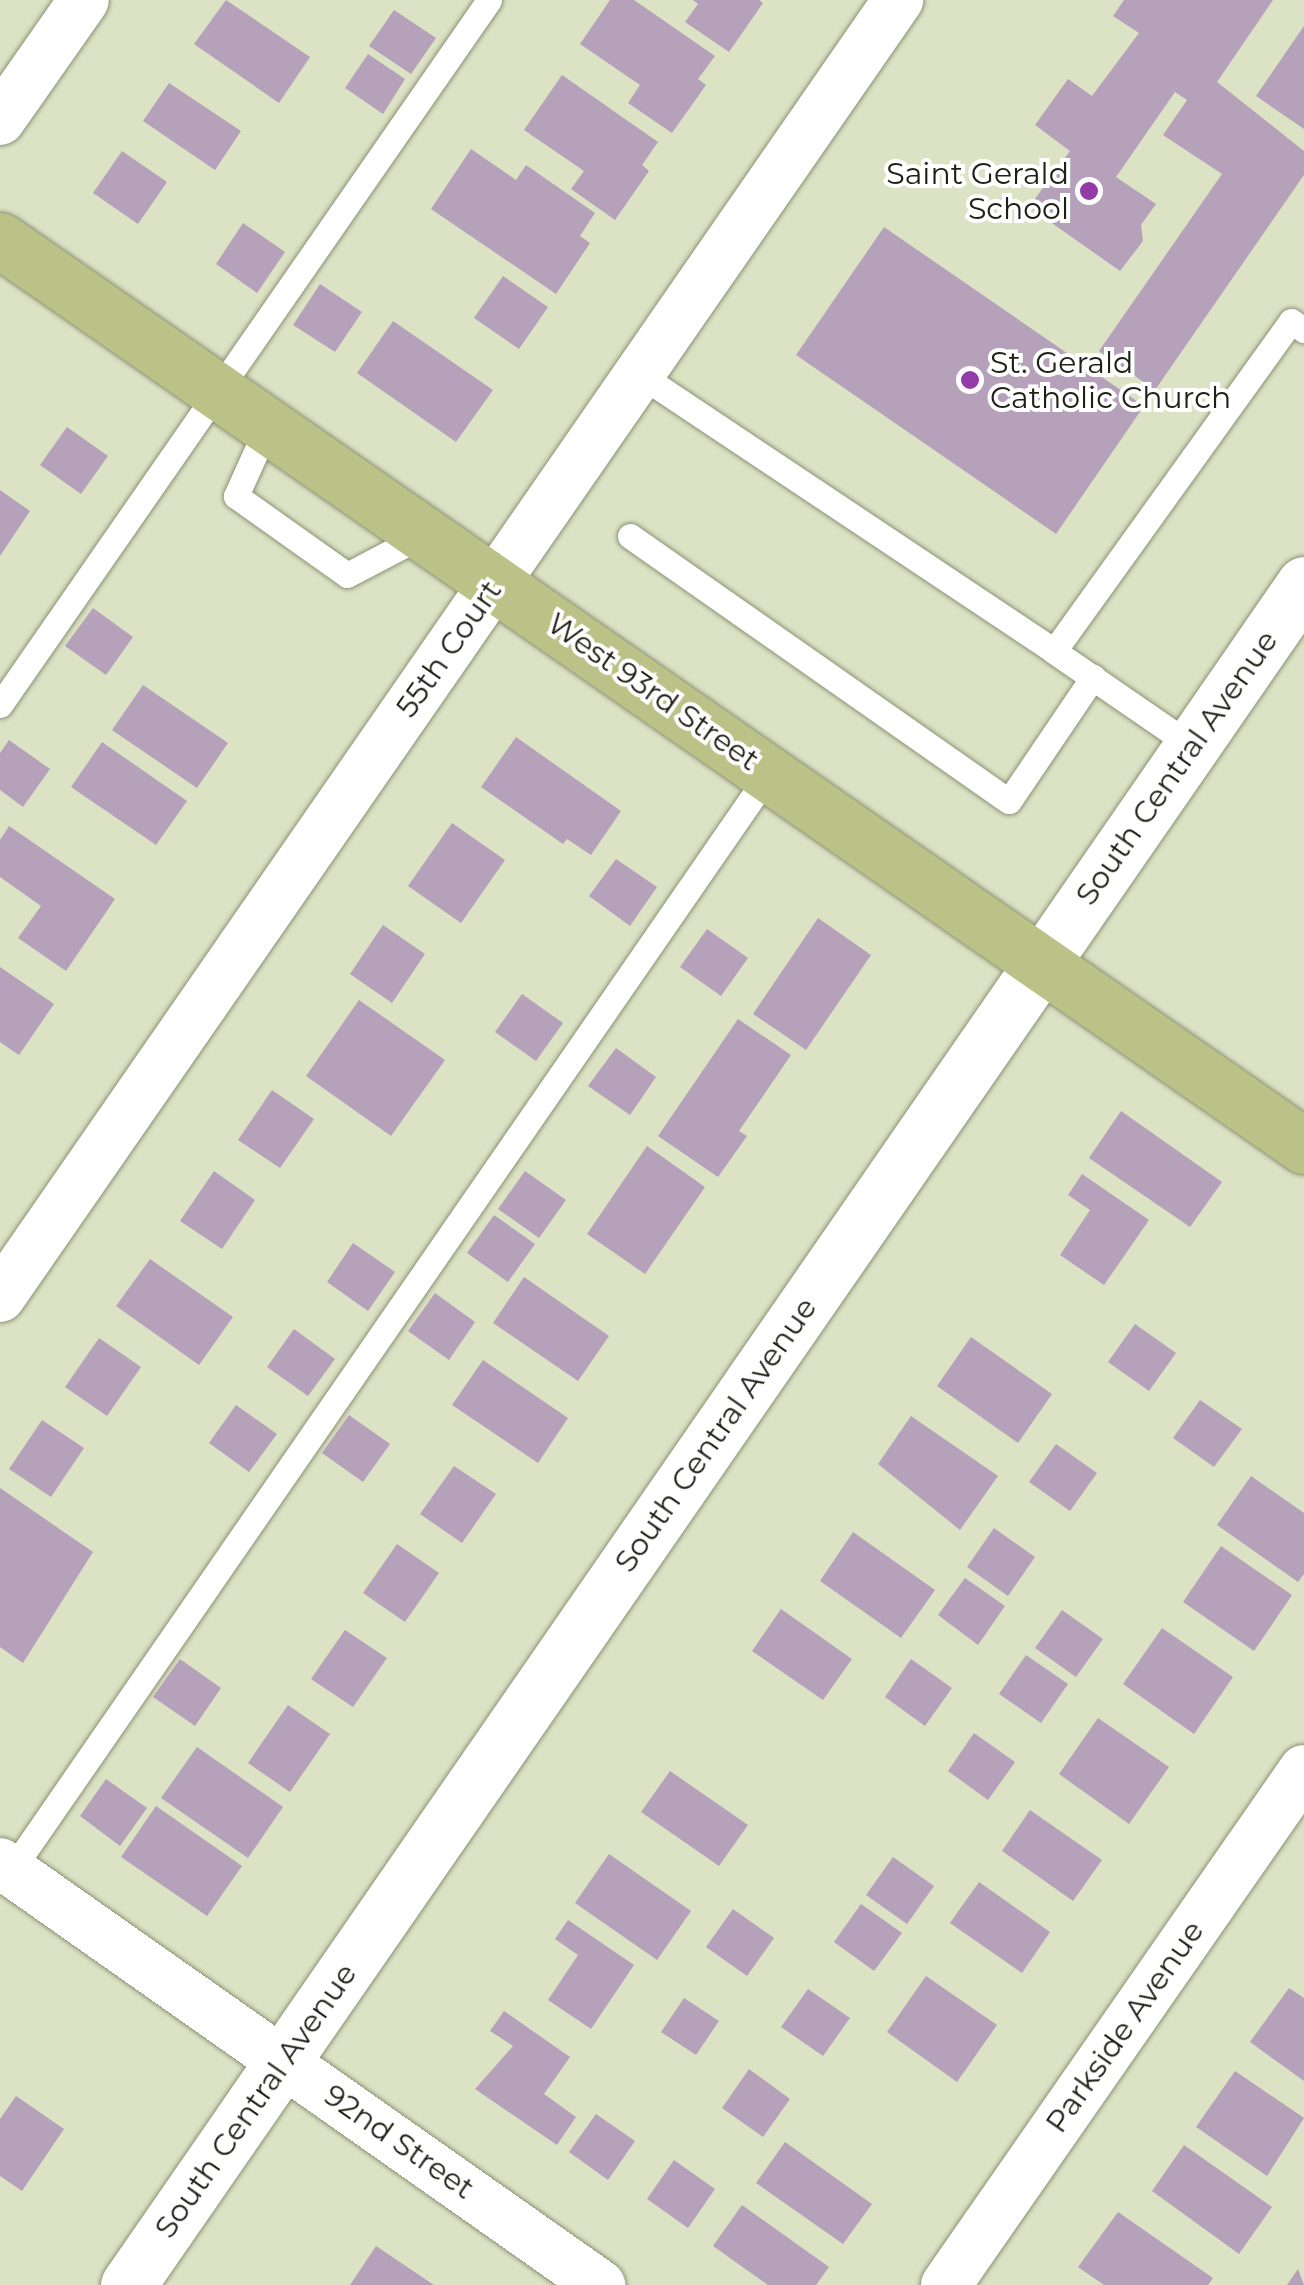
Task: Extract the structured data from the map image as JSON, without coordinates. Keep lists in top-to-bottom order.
{
  "streets": {
    "main road": ["West 93rd Street"],
    "street": [
      "55th Court",
      "South Central Avenue",
      "Parkside Avenue",
      "92nd Street"
    ]
  },
  "crossings": [
    ["55th Court", "West 93rd Street"],
    ["West 93rd Street", "South Central Avenue"],
    ["South Central Avenue", "92nd Street"]
  ],
  "places": ["Saint Gerald School", "St. Gerald Catholic Church"]
}
